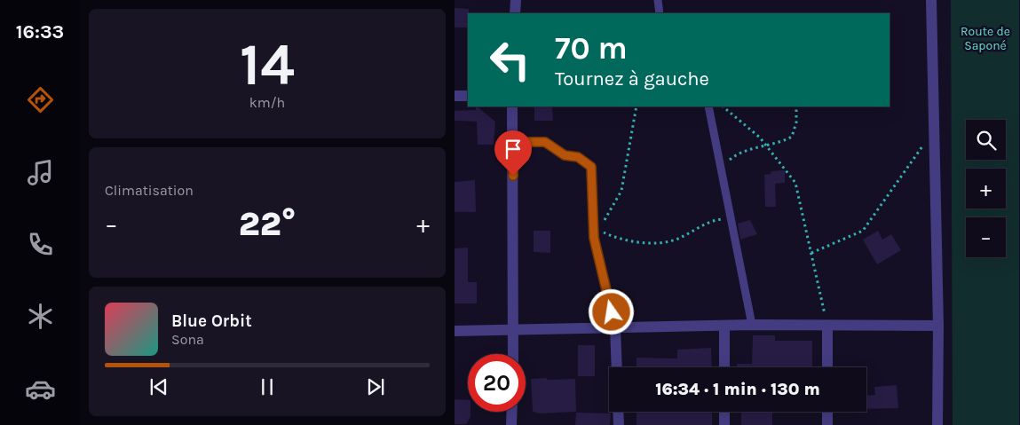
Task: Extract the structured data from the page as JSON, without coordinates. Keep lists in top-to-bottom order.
{
  "parks": ["Route de Saponé"],
  "page": {
    "tabs": "16:33",
    "tile": [
      ["14", "km/h"],
      "Climatisation"
    ],
    "turn": ["70 m", "Tournez à gauche"],
    "map_buttons": ["+", "−"],
    "heat": ["−", "22°", "+"],
    "song": ["Blue Orbit", "Sona"],
    "limit": "20",
    "trip": "16:34 · 1 min · 130 m"
  }
}
